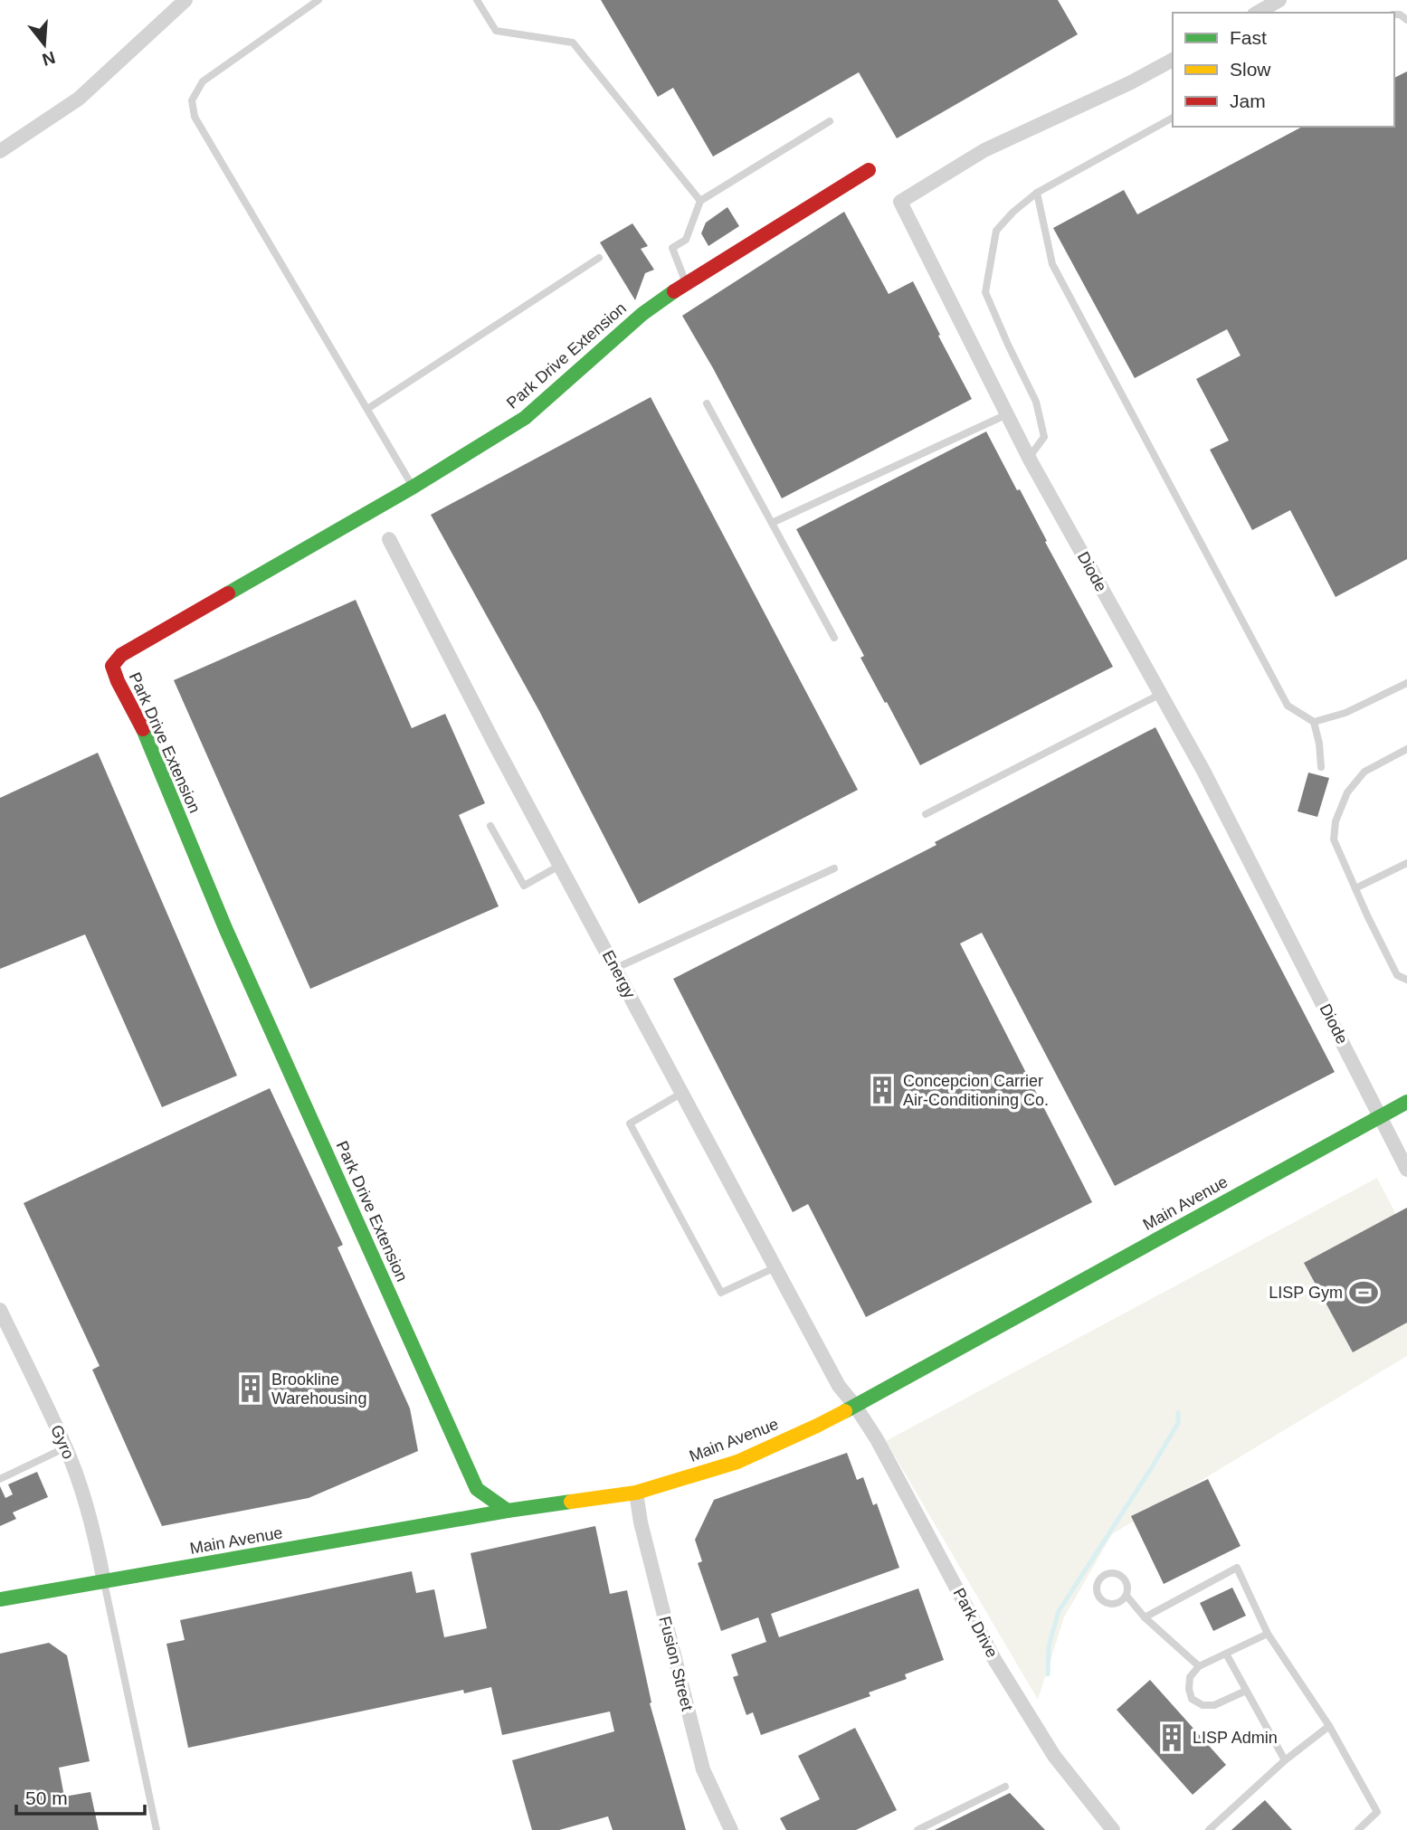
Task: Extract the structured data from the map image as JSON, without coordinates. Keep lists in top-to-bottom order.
{
  "streets": {
    "street": [
      "Park Drive Extension",
      "Diode",
      "Energy",
      "Main Avenue",
      "Gyro",
      "Park Drive",
      "Fusion Street"
    ]
  },
  "crossings": [
    ["Park Drive Extension", "Main Avenue"],
    ["Diode", "Main Avenue"],
    ["Energy", "Main Avenue"],
    ["Energy", "Park Drive"],
    ["Main Avenue", "Gyro"],
    ["Main Avenue", "Park Drive"],
    ["Main Avenue", "Fusion Street"]
  ],
  "places": {
    "building": ["Concepcion Carrier Air-Conditioning Co.", "Brookline Warehousing", "LISP Admin"],
    "sports": ["LISP Gym"]
  },
  "legend": ["Fast", "Slow", "Jam"],
  "scale_bar": "50 m",
  "north": "bottom"
}
